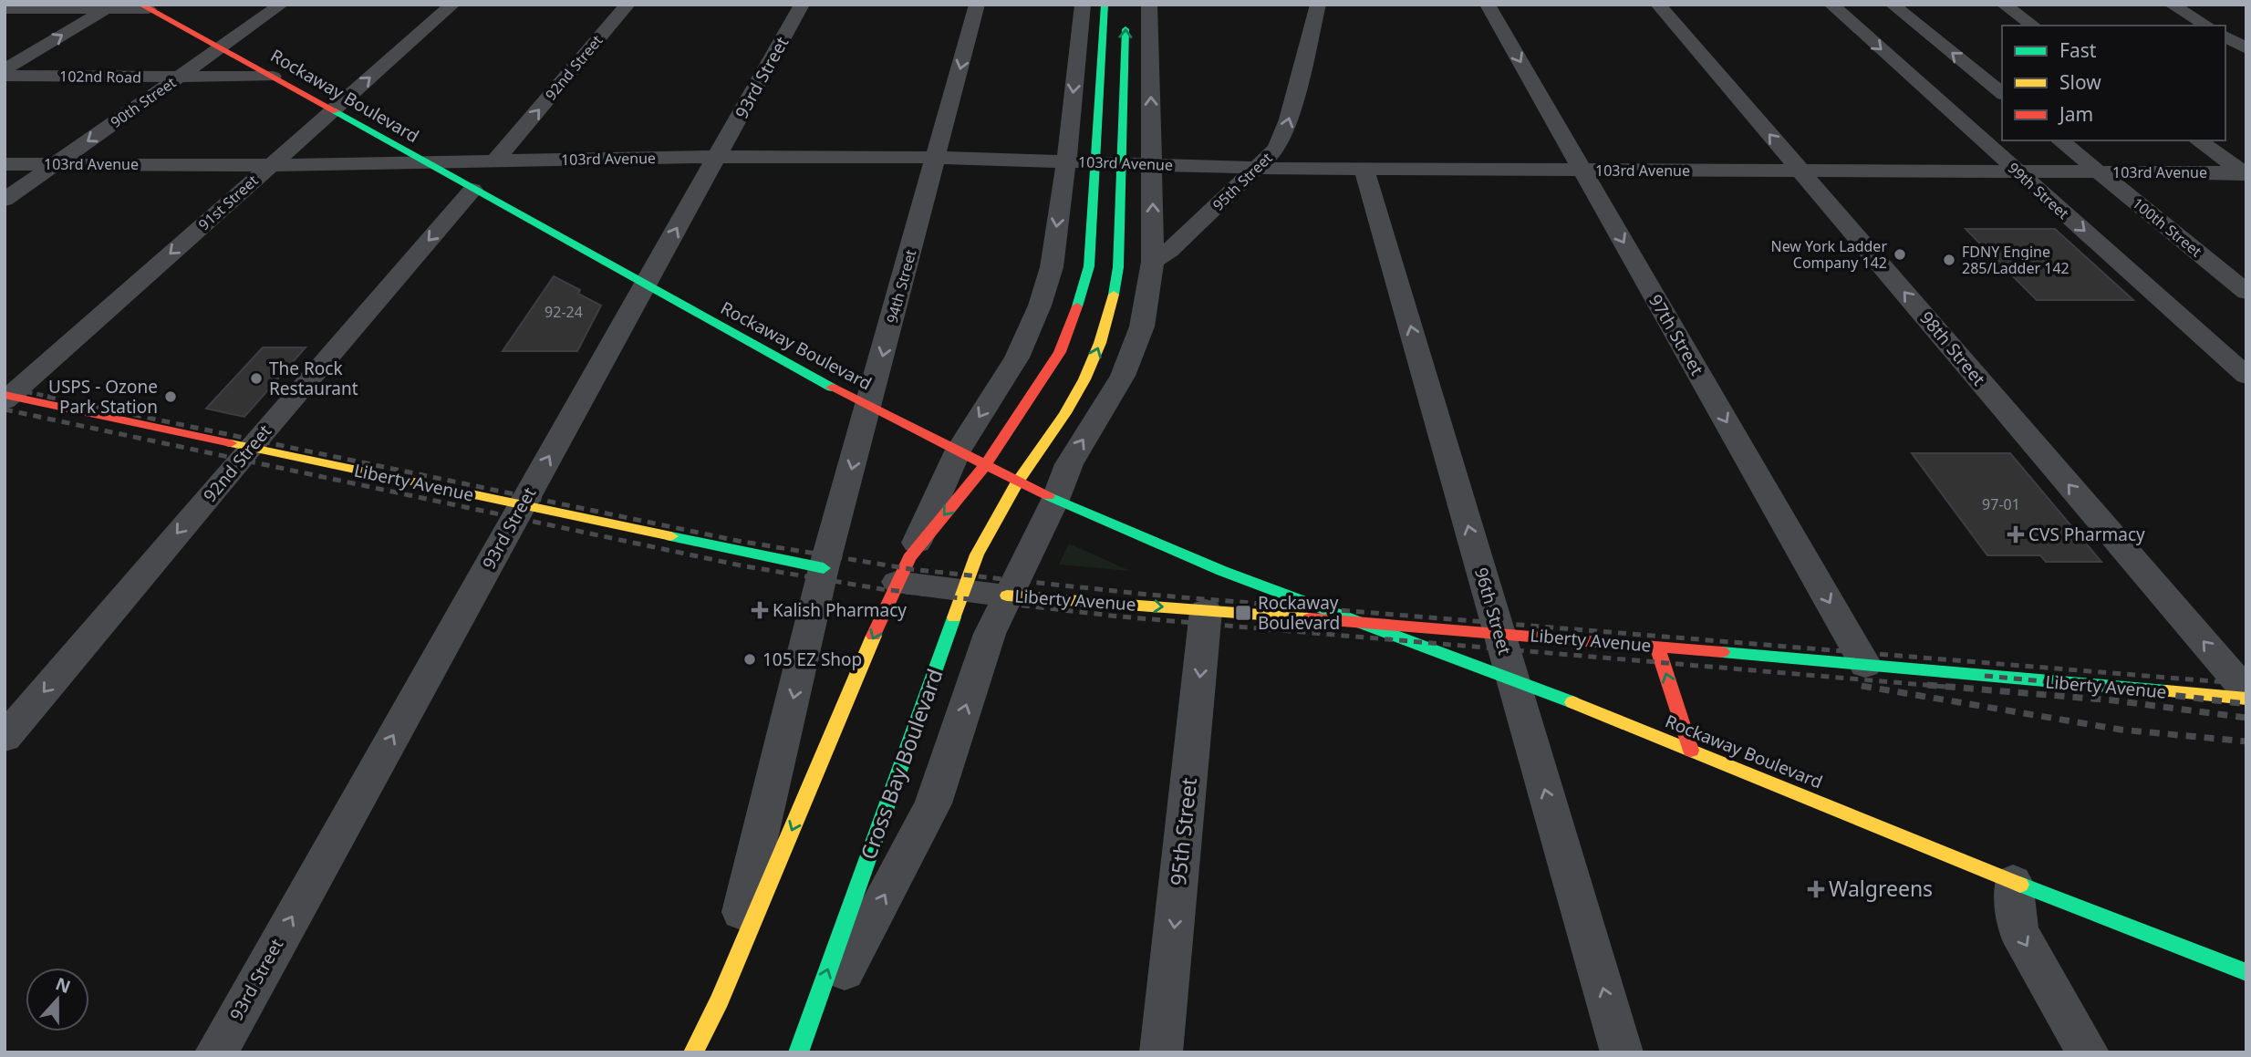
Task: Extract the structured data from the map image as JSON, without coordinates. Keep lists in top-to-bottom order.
{
  "streets": {
    "main road": ["Rockaway Boulevard", "Liberty Avenue", "Cross Bay Boulevard"],
    "street": [
      "92nd Street",
      "102nd Road",
      "93rd Street",
      "90th Street",
      "103rd Avenue",
      "95th Street",
      "99th Street",
      "91st Street",
      "100th Street",
      "94th Street",
      "97th Street",
      "98th Street",
      "96th Street"
    ]
  },
  "crossings": [
    ["92nd Street", "Rockaway Boulevard"],
    ["92nd Street", "103rd Avenue"],
    ["92nd Street", "Liberty Avenue"],
    ["102nd Road", "Rockaway Boulevard"],
    ["102nd Road", "90th Street"],
    ["93rd Street", "Rockaway Boulevard"],
    ["93rd Street", "103rd Avenue"],
    ["93rd Street", "Liberty Avenue"],
    ["Rockaway Boulevard", "90th Street"],
    ["Rockaway Boulevard", "103rd Avenue"],
    ["Rockaway Boulevard", "91st Street"],
    ["Rockaway Boulevard", "94th Street"],
    ["Rockaway Boulevard", "Liberty Avenue"],
    ["Rockaway Boulevard", "96th Street"],
    ["Rockaway Boulevard", "Cross Bay Boulevard"],
    ["90th Street", "103rd Avenue"],
    ["103rd Avenue", "95th Street"],
    ["103rd Avenue", "99th Street"],
    ["103rd Avenue", "91st Street"],
    ["103rd Avenue", "100th Street"],
    ["103rd Avenue", "94th Street"],
    ["103rd Avenue", "97th Street"],
    ["103rd Avenue", "98th Street"],
    ["103rd Avenue", "96th Street"],
    ["103rd Avenue", "Cross Bay Boulevard"],
    ["95th Street", "Liberty Avenue"],
    ["95th Street", "Cross Bay Boulevard"],
    ["91st Street", "Liberty Avenue"],
    ["94th Street", "Liberty Avenue"],
    ["97th Street", "Liberty Avenue"],
    ["Liberty Avenue", "96th Street"],
    ["Liberty Avenue", "Cross Bay Boulevard"]
  ],
  "one_way": [
    "93rd Street",
    "97th Street",
    "98th Street",
    "96th Street"
  ],
  "places": {
    "other": [
      "New York Ladder Company 142",
      "FDNY Engine 285/Ladder 142",
      "The Rock Restaurant",
      "USPS - Ozone Park Station",
      "105 EZ Shop"
    ],
    "health": ["CVS Pharmacy", "Kalish Pharmacy", "Walgreens"],
    "transit": ["Rockaway Boulevard"]
  },
  "house_numbers": ["92-24", "97-01"],
  "legend": ["Fast", "Slow", "Jam"],
  "north": "top"
}
